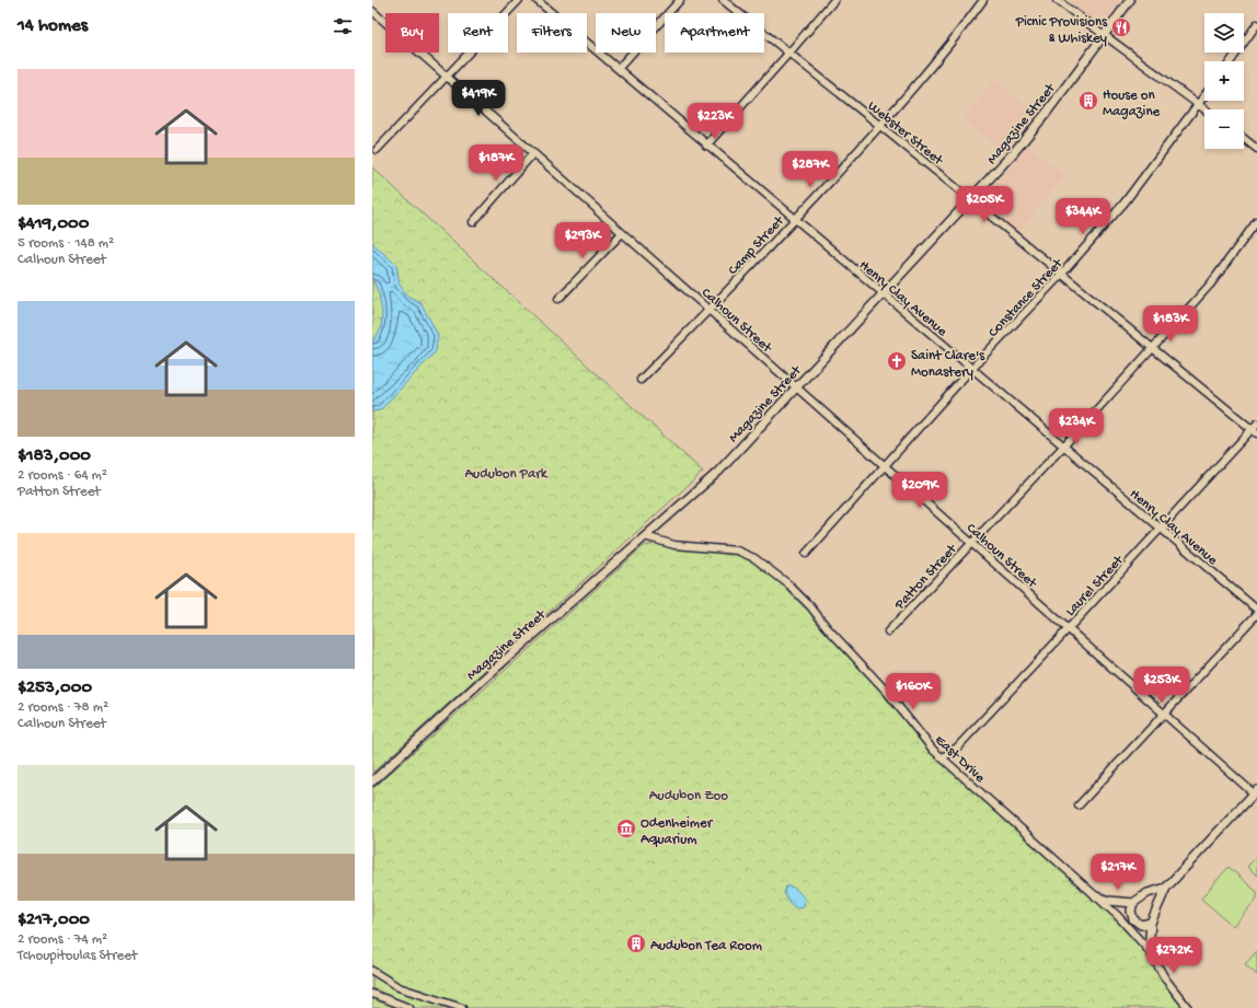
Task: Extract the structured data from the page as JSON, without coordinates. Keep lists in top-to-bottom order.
{
  "streets": {
    "street": [
      "Magazine Street",
      "Webster Street",
      "Camp Street",
      "Henry Clay Avenue",
      "Constance Street",
      "Calhoun Street",
      "Patton Street",
      "Laurel Street",
      "East Drive"
    ]
  },
  "crossings": [
    ["Magazine Street", "Webster Street"],
    ["Magazine Street", "Henry Clay Avenue"],
    ["Magazine Street", "Calhoun Street"],
    ["Magazine Street", "East Drive"],
    ["Webster Street", "Camp Street"],
    ["Webster Street", "Constance Street"],
    ["Webster Street", "Patton Street"],
    ["Webster Street", "Laurel Street"],
    ["Camp Street", "Henry Clay Avenue"],
    ["Camp Street", "Calhoun Street"],
    ["Henry Clay Avenue", "Constance Street"],
    ["Henry Clay Avenue", "Patton Street"],
    ["Henry Clay Avenue", "Laurel Street"],
    ["Constance Street", "Calhoun Street"],
    ["Calhoun Street", "Patton Street"],
    ["Calhoun Street", "Laurel Street"],
    ["Laurel Street", "East Drive"]
  ],
  "parks": ["Audubon Park", "Audubon Zoo"],
  "places": {
    "restaurant": ["Picnic Provisions & Whiskey"],
    "building": ["House on Magazine", "Audubon Tea Room"],
    "church": ["Saint Clare's Monastery"],
    "museum": ["Odenheimer Aquarium"]
  },
  "page": {
    "heading": "14 homes",
    "map_buttons": ["+", "−"],
    "chip": [
      "Buy",
      "Rent",
      "Filters",
      "New",
      "Apartment"
    ],
    "list": [
      {
        "name": "$419,000",
        "note": "5 rooms · 148 m² · Calhoun Street"
      },
      {
        "name": "$183,000",
        "note": "2 rooms · 64 m² · Patton Street"
      },
      {
        "name": "$253,000",
        "note": "2 rooms · 78 m² · Calhoun Street"
      },
      {
        "name": "$217,000",
        "note": "2 rooms · 74 m² · Tchoupitoulas Street"
      }
    ],
    "price": [
      "$419K",
      "$223K",
      "$187K",
      "$287K",
      "$205K",
      "$344K",
      "$293K",
      "$183K",
      "$234K",
      "$209K",
      "$253K",
      "$160K",
      "$217K",
      "$272K"
    ]
  }
}
